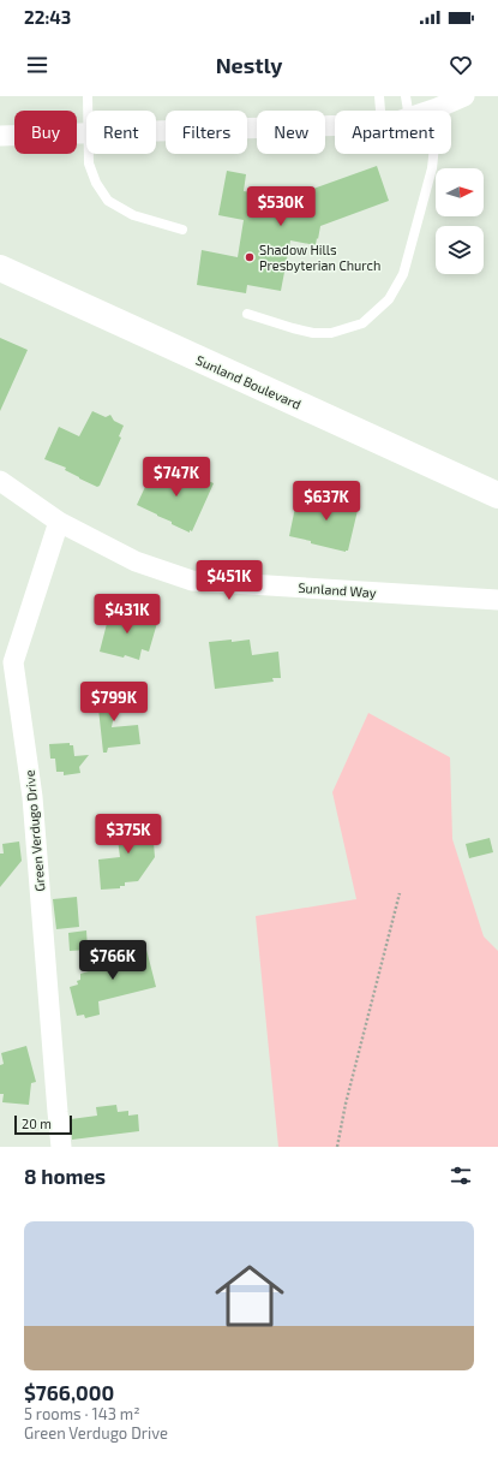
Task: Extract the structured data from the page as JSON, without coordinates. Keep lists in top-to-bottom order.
{
  "streets": {
    "main road": ["Sunland Boulevard"],
    "street": ["Sunland Way", "Green Verdugo Drive"]
  },
  "crossings": [
    ["Sunland Way", "Green Verdugo Drive"]
  ],
  "places": ["Shadow Hills Presbyterian Church"],
  "scale_bar": "20 m",
  "north": "right",
  "page": {
    "status": "22:43",
    "header": "Nestly",
    "chip": [
      "Buy",
      "Rent",
      "Filters",
      "New",
      "Apartment"
    ],
    "price": [
      "$530K",
      "$747K",
      "$637K",
      "$451K",
      "$431K",
      "$799K",
      "$375K",
      "$766K"
    ],
    "scale": "20 m",
    "heading": "8 homes",
    "list": [
      {
        "name": "$766,000",
        "note": "5 rooms · 143 m² · Green Verdugo Drive"
      }
    ]
  }
}
